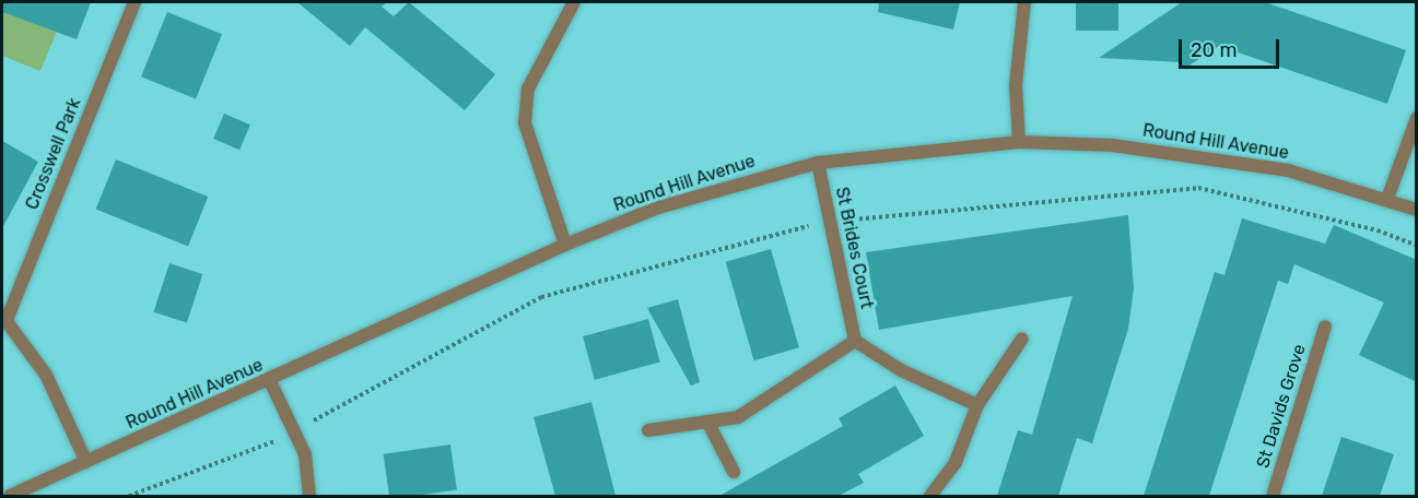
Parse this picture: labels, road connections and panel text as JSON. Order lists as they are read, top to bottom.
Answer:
{
  "streets": {
    "street": [
      "Round Hill Avenue",
      "Crosswell Park",
      "St Brides Court",
      "St Davids Grove"
    ]
  },
  "crossings": [
    ["Round Hill Avenue", "Crosswell Park"],
    ["Round Hill Avenue", "St Brides Court"]
  ],
  "scale_bar": "20 m"
}
